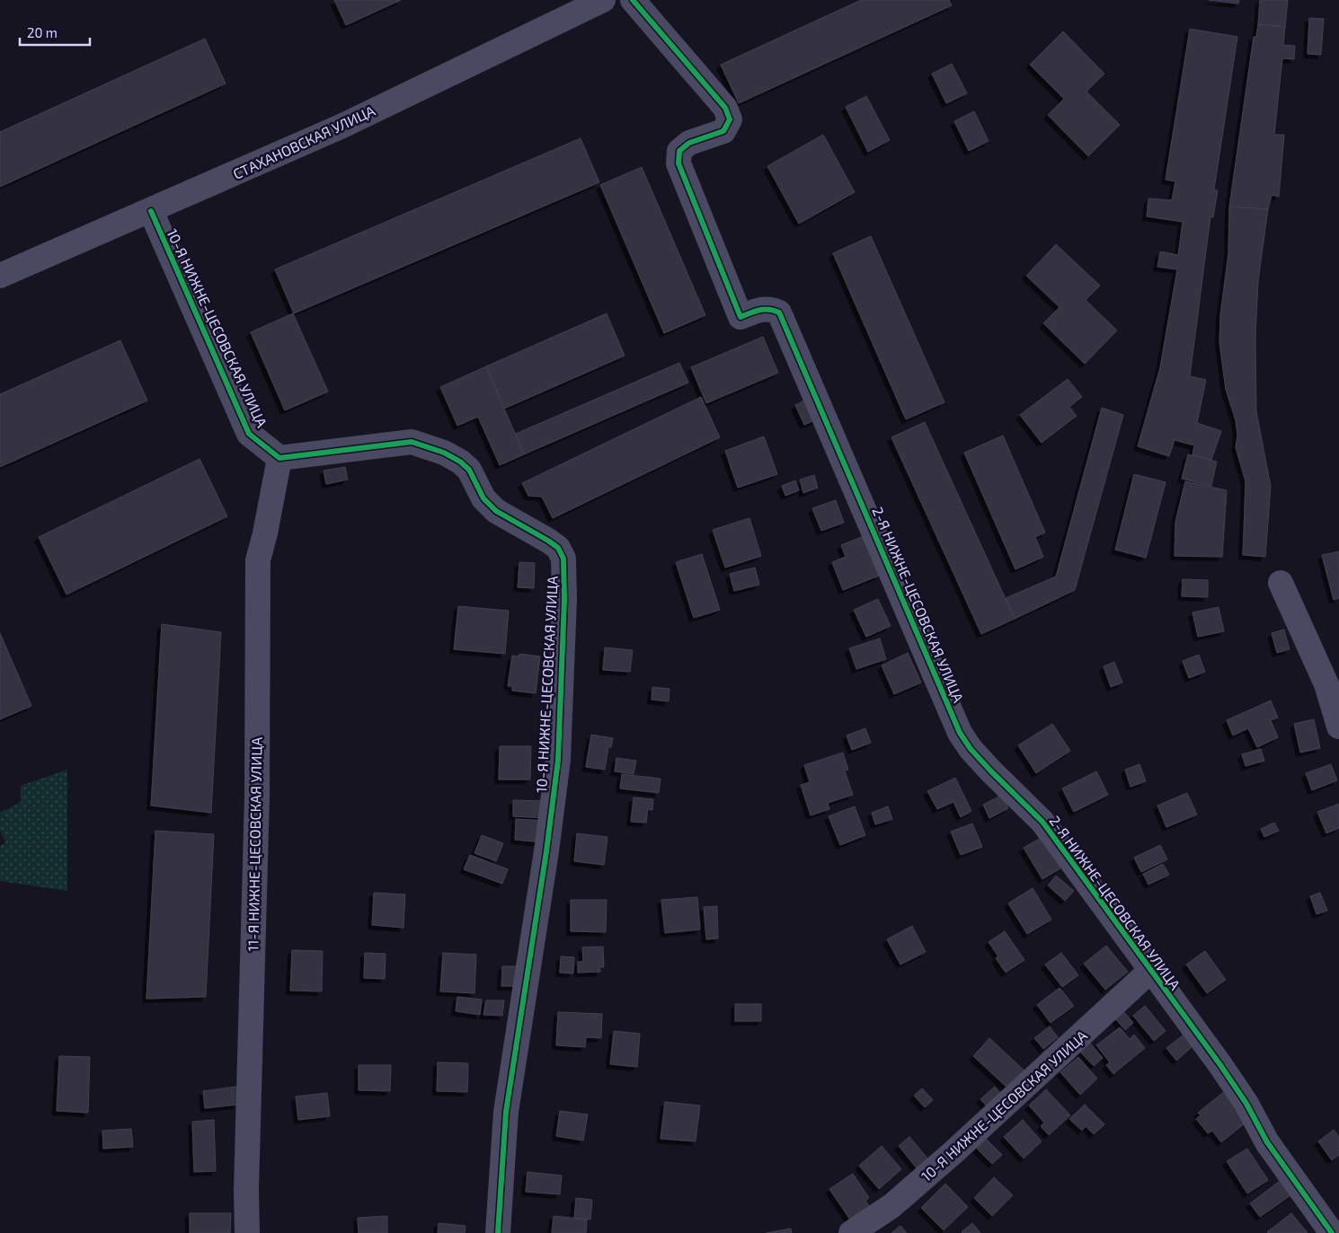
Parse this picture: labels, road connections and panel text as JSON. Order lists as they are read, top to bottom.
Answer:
{
  "streets": {
    "street": [
      "СТАХАНОВСКАЯ УЛИЦА",
      "10-Я НИЖНЕ-ЦЕСОВСКАЯ УЛИЦА",
      "2-Я НИЖНЕ-ЦЕСОВСКАЯ УЛИЦА",
      "11-Я НИЖНЕ-ЦЕСОВСКАЯ УЛИЦА"
    ]
  },
  "crossings": [
    ["СТАХАНОВСКАЯ УЛИЦА", "10-Я НИЖНЕ-ЦЕСОВСКАЯ УЛИЦА"],
    ["10-Я НИЖНЕ-ЦЕСОВСКАЯ УЛИЦА", "2-Я НИЖНЕ-ЦЕСОВСКАЯ УЛИЦА"],
    ["10-Я НИЖНЕ-ЦЕСОВСКАЯ УЛИЦА", "11-Я НИЖНЕ-ЦЕСОВСКАЯ УЛИЦА"]
  ],
  "scale_bar": "20 m"
}
